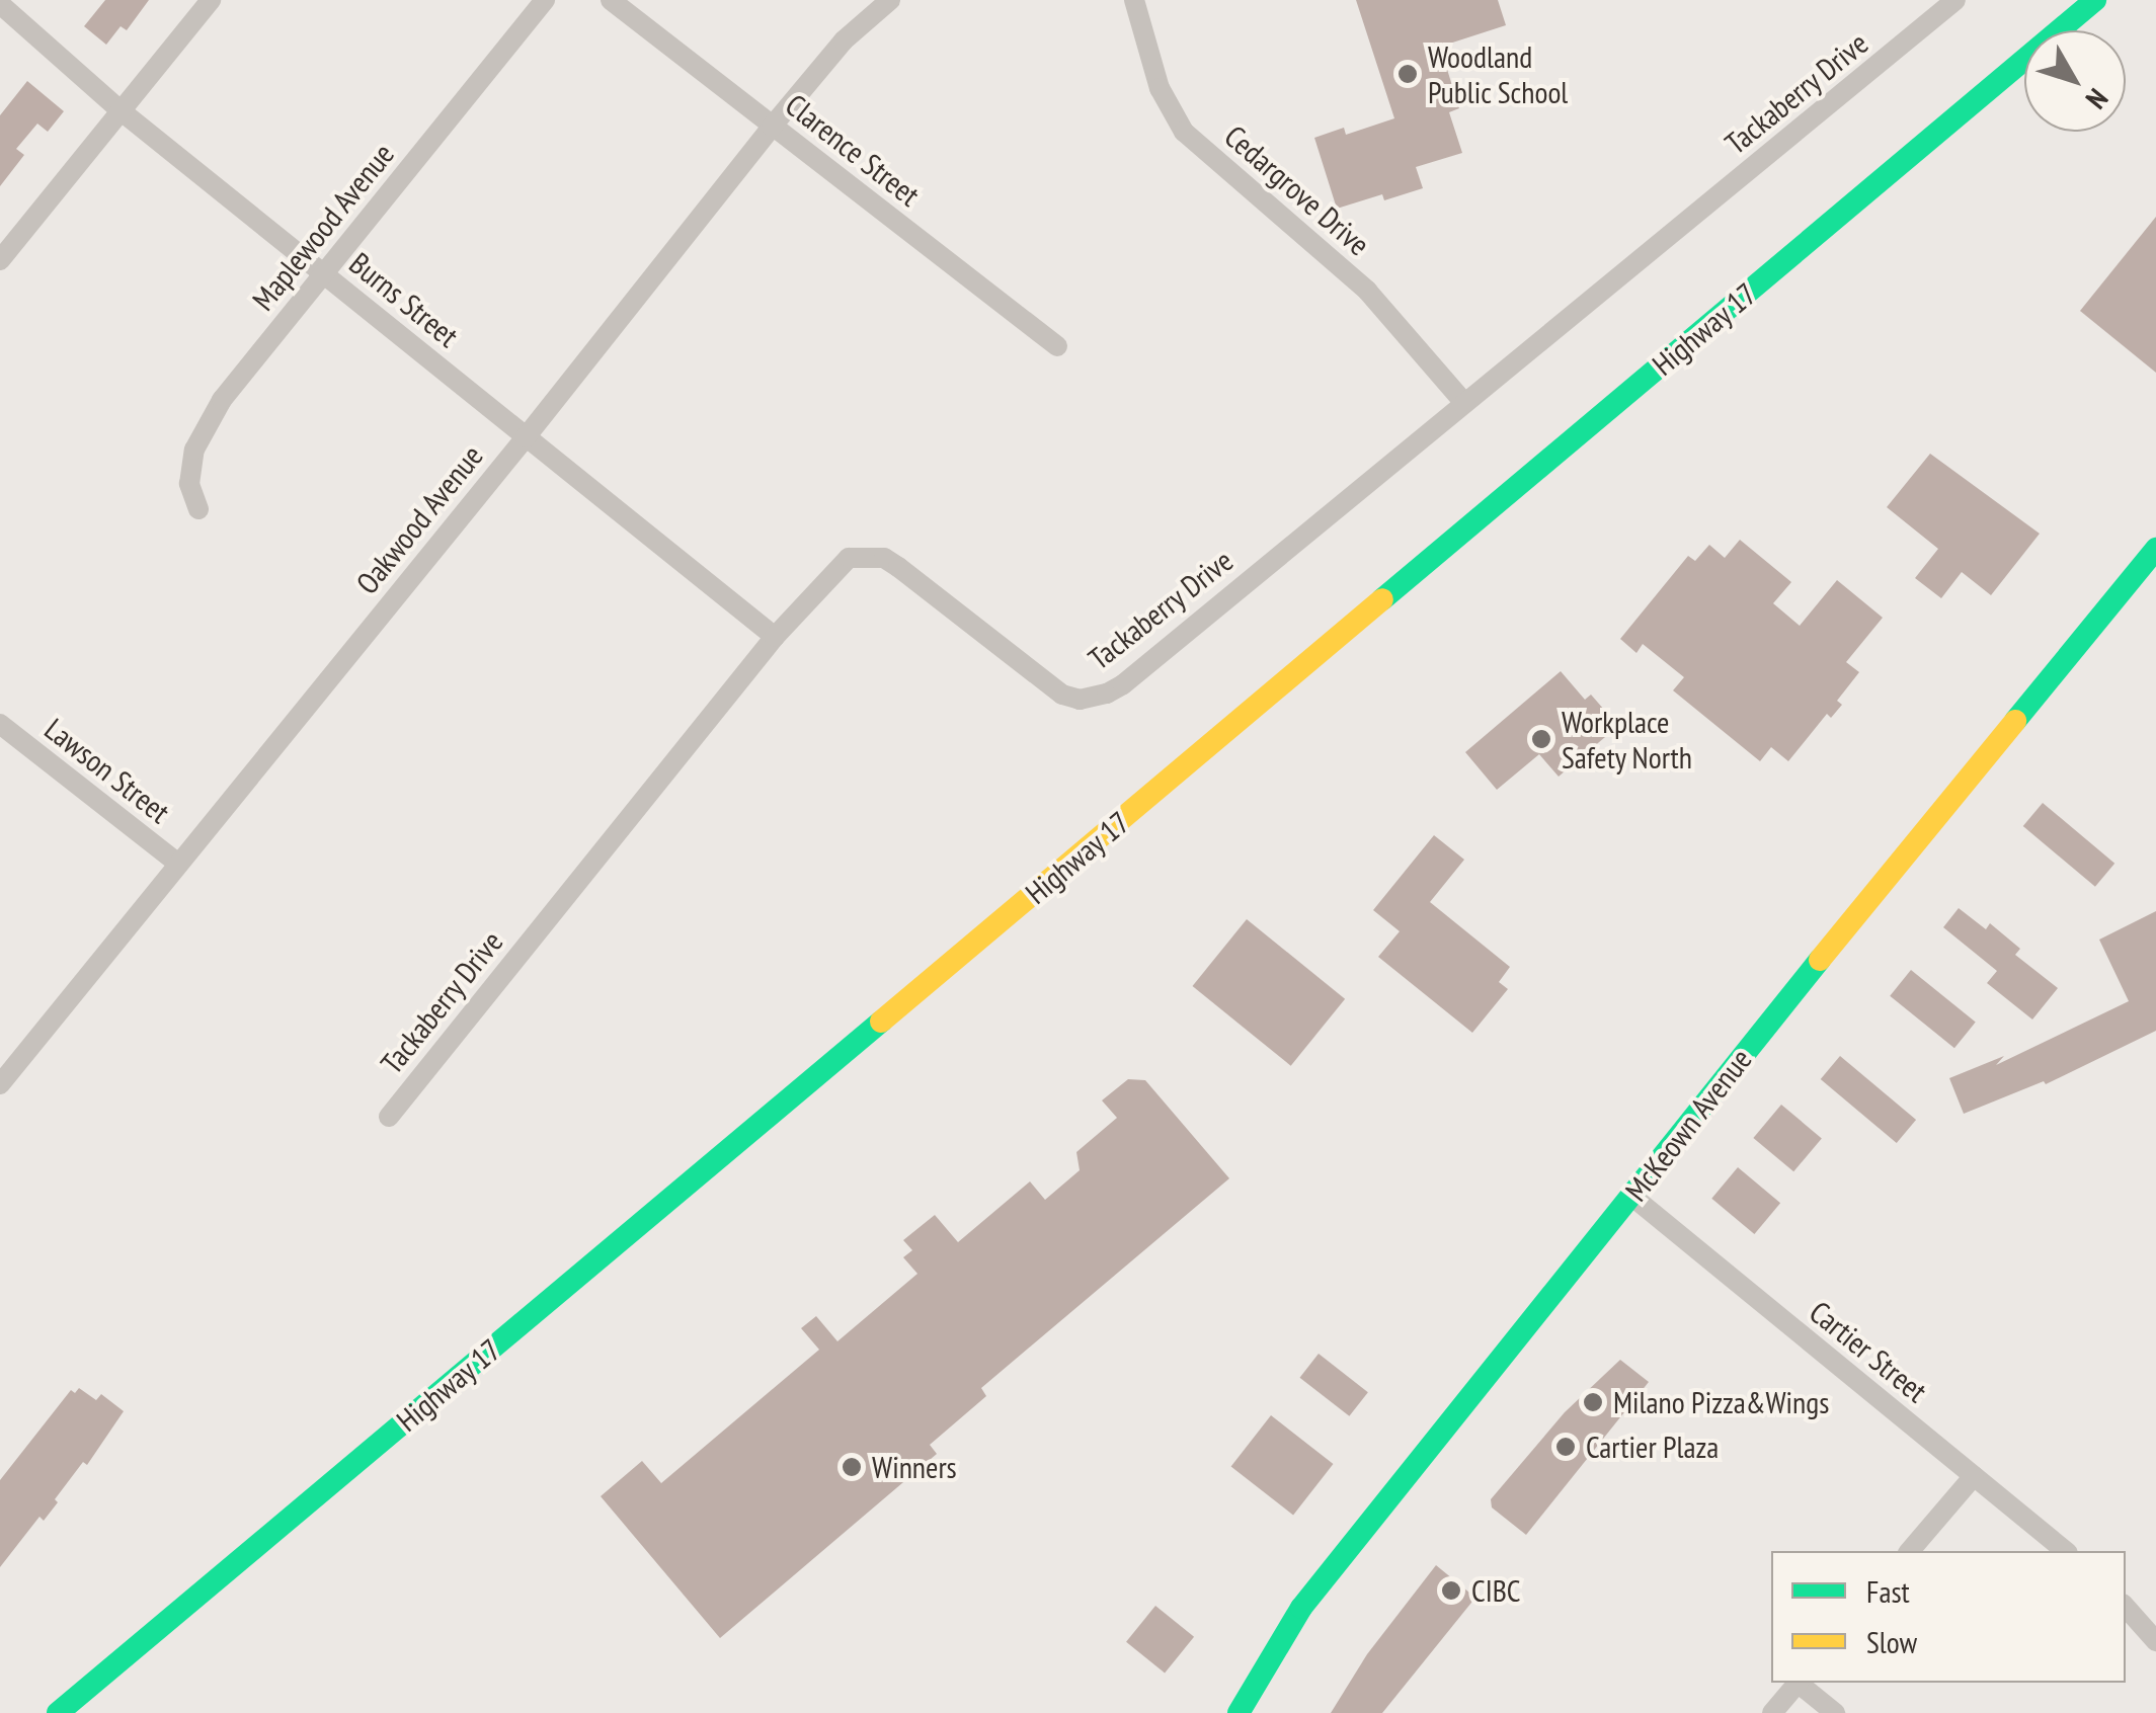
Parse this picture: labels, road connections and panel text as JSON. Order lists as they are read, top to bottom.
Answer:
{
  "streets": {
    "main road": ["Highway 17", "McKeown Avenue"],
    "street": [
      "Tackaberry Drive",
      "Clarence Street",
      "Cedargrove Drive",
      "Maplewood Avenue",
      "Burns Street",
      "Oakwood Avenue",
      "Lawson Street",
      "Cartier Street"
    ]
  },
  "crossings": [
    ["Tackaberry Drive", "Cedargrove Drive"],
    ["Tackaberry Drive", "Burns Street"],
    ["Clarence Street", "Oakwood Avenue"],
    ["Maplewood Avenue", "Burns Street"],
    ["Burns Street", "Oakwood Avenue"],
    ["Oakwood Avenue", "Lawson Street"],
    ["McKeown Avenue", "Cartier Street"]
  ],
  "places": [
    "Woodland Public School",
    "Workplace Safety North",
    "Milano Pizza&Wings",
    "Cartier Plaza",
    "Winners",
    "CIBC"
  ],
  "legend": ["Fast", "Slow"],
  "north": "bottom right"
}
